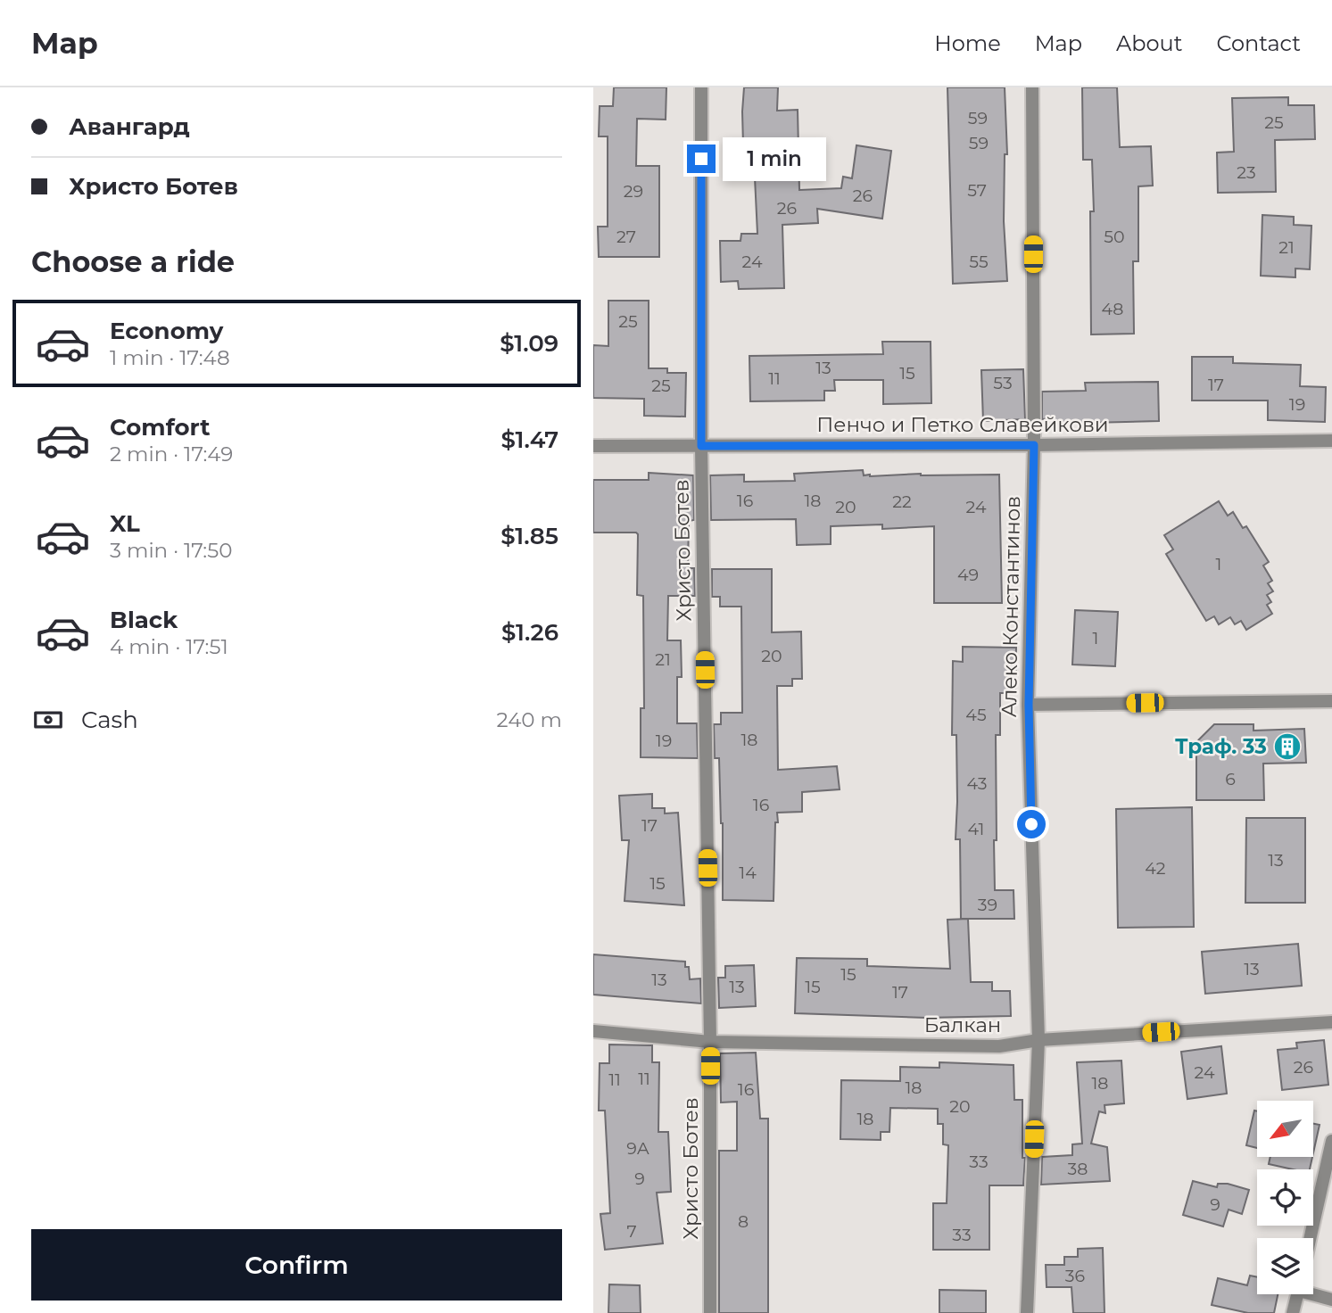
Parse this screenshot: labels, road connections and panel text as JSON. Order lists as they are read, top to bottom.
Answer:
{
  "streets": {
    "street": [
      "Пенчо и Петко Славейкови",
      "Христо Ботев",
      "Алеко Константинов",
      "Балкан"
    ]
  },
  "crossings": [
    ["Пенчо и Петко Славейкови", "Христо Ботев"],
    ["Пенчо и Петко Славейкови", "Алеко Константинов"],
    ["Христо Ботев", "Балкан"],
    ["Алеко Константинов", "Балкан"]
  ],
  "places": {
    "building": ["Траф. 33"]
  },
  "house_numbers": [
    "59",
    "25",
    "59",
    "23",
    "57",
    "29",
    "26",
    "26",
    "27",
    "50",
    "21",
    "24",
    "55",
    "48",
    "25",
    "13",
    "15",
    "11",
    "53",
    "17",
    "25",
    "19",
    "16",
    "18",
    "22",
    "20",
    "24",
    "1",
    "49",
    "1",
    "20",
    "21",
    "45",
    "18",
    "19",
    "6",
    "43",
    "16",
    "17",
    "41",
    "13",
    "42",
    "14",
    "15",
    "39",
    "13",
    "15",
    "13",
    "13",
    "15",
    "17",
    "26",
    "24",
    "11",
    "11",
    "18",
    "18",
    "16",
    "20",
    "18",
    "9А",
    "33",
    "38",
    "9",
    "9",
    "8",
    "7",
    "33",
    "36"
  ],
  "north": "bottom left",
  "page": {
    "header": "Map",
    "nav": [
      "Home",
      "Map",
      "About",
      "Contact"
    ],
    "banner": ["Авангард", "Христо Ботев"],
    "bubble": "1 min",
    "heading": "Choose a ride",
    "list": [
      {
        "name": "Economy",
        "note": "1 min · 17:48",
        "value": "$1.09"
      },
      {
        "name": "Comfort",
        "note": "2 min · 17:49",
        "value": "$1.47"
      },
      {
        "name": "XL",
        "note": "3 min · 17:50",
        "value": "$1.85"
      },
      {
        "name": "Black",
        "note": "4 min · 17:51",
        "value": "$1.26"
      }
    ],
    "pay": ["Cash", "240 m"],
    "buttons": "Confirm"
  }
}
